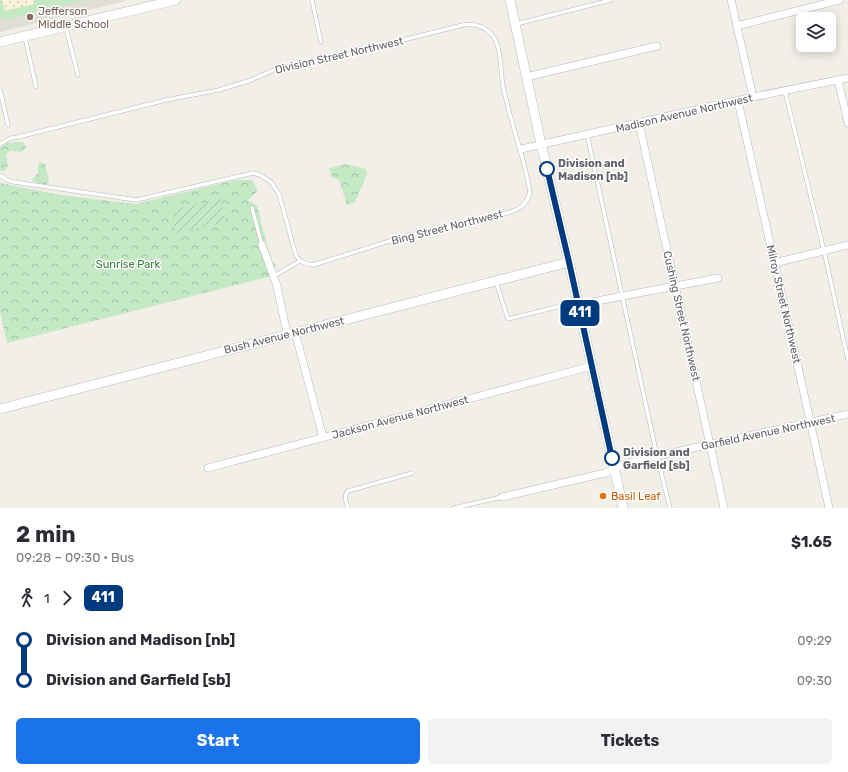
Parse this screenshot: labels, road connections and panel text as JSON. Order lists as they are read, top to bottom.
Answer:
{
  "streets": {
    "street": [
      "Madison Avenue Northwest",
      "Milroy Street Northwest",
      "Cushing Street Northwest",
      "Bush Avenue Northwest",
      "Jackson Avenue Northwest",
      "Garfield Avenue Northwest"
    ],
    "lane": ["Division Street Northwest", "Bing Street Northwest"]
  },
  "crossings": [
    ["Division Street Northwest", "Madison Avenue Northwest"],
    ["Division Street Northwest", "Bing Street Northwest"],
    ["Madison Avenue Northwest", "Bing Street Northwest"],
    ["Madison Avenue Northwest", "Milroy Street Northwest"],
    ["Madison Avenue Northwest", "Cushing Street Northwest"],
    ["Milroy Street Northwest", "Garfield Avenue Northwest"],
    ["Cushing Street Northwest", "Garfield Avenue Northwest"]
  ],
  "parks": ["Sunrise Park"],
  "places": [
    "Jefferson Middle School",
    "Division and Madison [nb]",
    "Division and Garfield [sb]",
    "Basil Leaf"
  ],
  "lines": ["bus line 411"],
  "page": {
    "on_map": "411",
    "heading": ["2 min", "09:28 – 09:30 · Bus", "$1.65"],
    "legs": ["1", "411"],
    "list": [
      {
        "name": "Division and Madison [nb]",
        "value": "09:29"
      },
      {
        "name": "Division and Garfield [sb]",
        "value": "09:30"
      }
    ],
    "buttons": ["Start", "Tickets"]
  }
}
